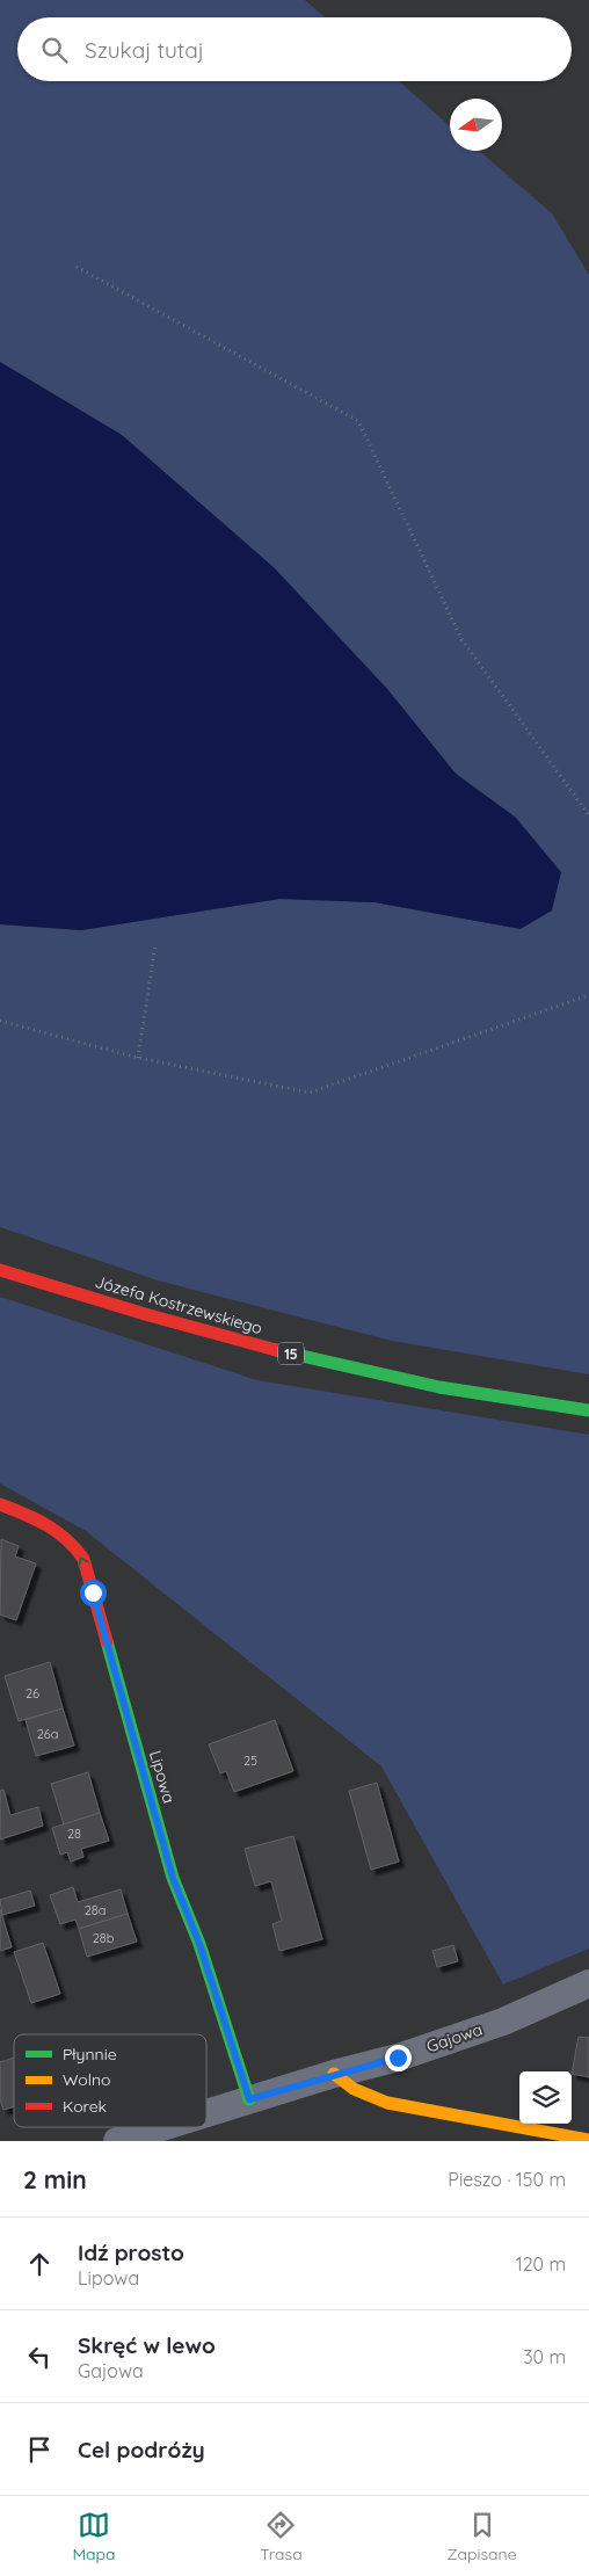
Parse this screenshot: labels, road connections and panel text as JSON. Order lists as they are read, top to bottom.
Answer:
{
  "streets": {
    "street": [
      "Józefa Kostrzewskiego",
      "15",
      "Lipowa",
      "Gajowa"
    ]
  },
  "crossings": [
    ["Lipowa", "Gajowa"]
  ],
  "one_way": ["Lipowa"],
  "house_numbers": [
    "26",
    "26a",
    "25",
    "28",
    "28a",
    "28b"
  ],
  "legend": ["Płynnie", "Wolno", "Korek"],
  "north": "left",
  "page": {
    "search": "Szukaj tutaj",
    "heading": ["2 min", "Pieszo · 150 m"],
    "list": [
      ["Idź prosto", "Lipowa", "120 m"],
      ["Skręć w lewo", "Gajowa", "30 m"],
      "Cel podróży"
    ],
    "nav": ["Mapa", "Trasa", "Zapisane"]
  }
}
